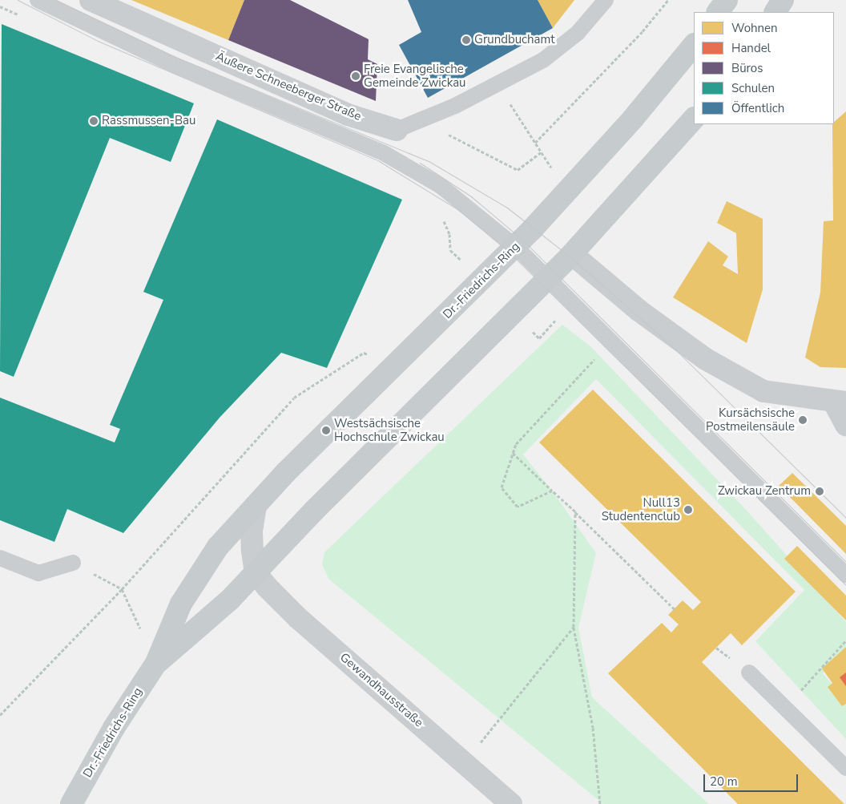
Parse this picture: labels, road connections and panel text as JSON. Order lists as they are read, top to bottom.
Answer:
{
  "streets": {
    "main road": ["Dr.-Friedrichs-Ring"],
    "street": ["Äußere Schneeberger Straße", "Gewandhausstraße"]
  },
  "crossings": [
    ["Äußere Schneeberger Straße", "Dr.-Friedrichs-Ring"],
    ["Dr.-Friedrichs-Ring", "Gewandhausstraße"]
  ],
  "places": [
    "Grundbuchamt",
    "Freie Evangelische Gemeinde Zwickau",
    "Rassmussen-Bau",
    "Kursächsische Postmeilensäule",
    "Westsächsische Hochschule Zwickau",
    "Zwickau Zentrum",
    "Null13 Studentenclub"
  ],
  "legend": [
    "Wohnen",
    "Handel",
    "Büros",
    "Schulen",
    "Öffentlich"
  ],
  "scale_bar": "20 m"
}
